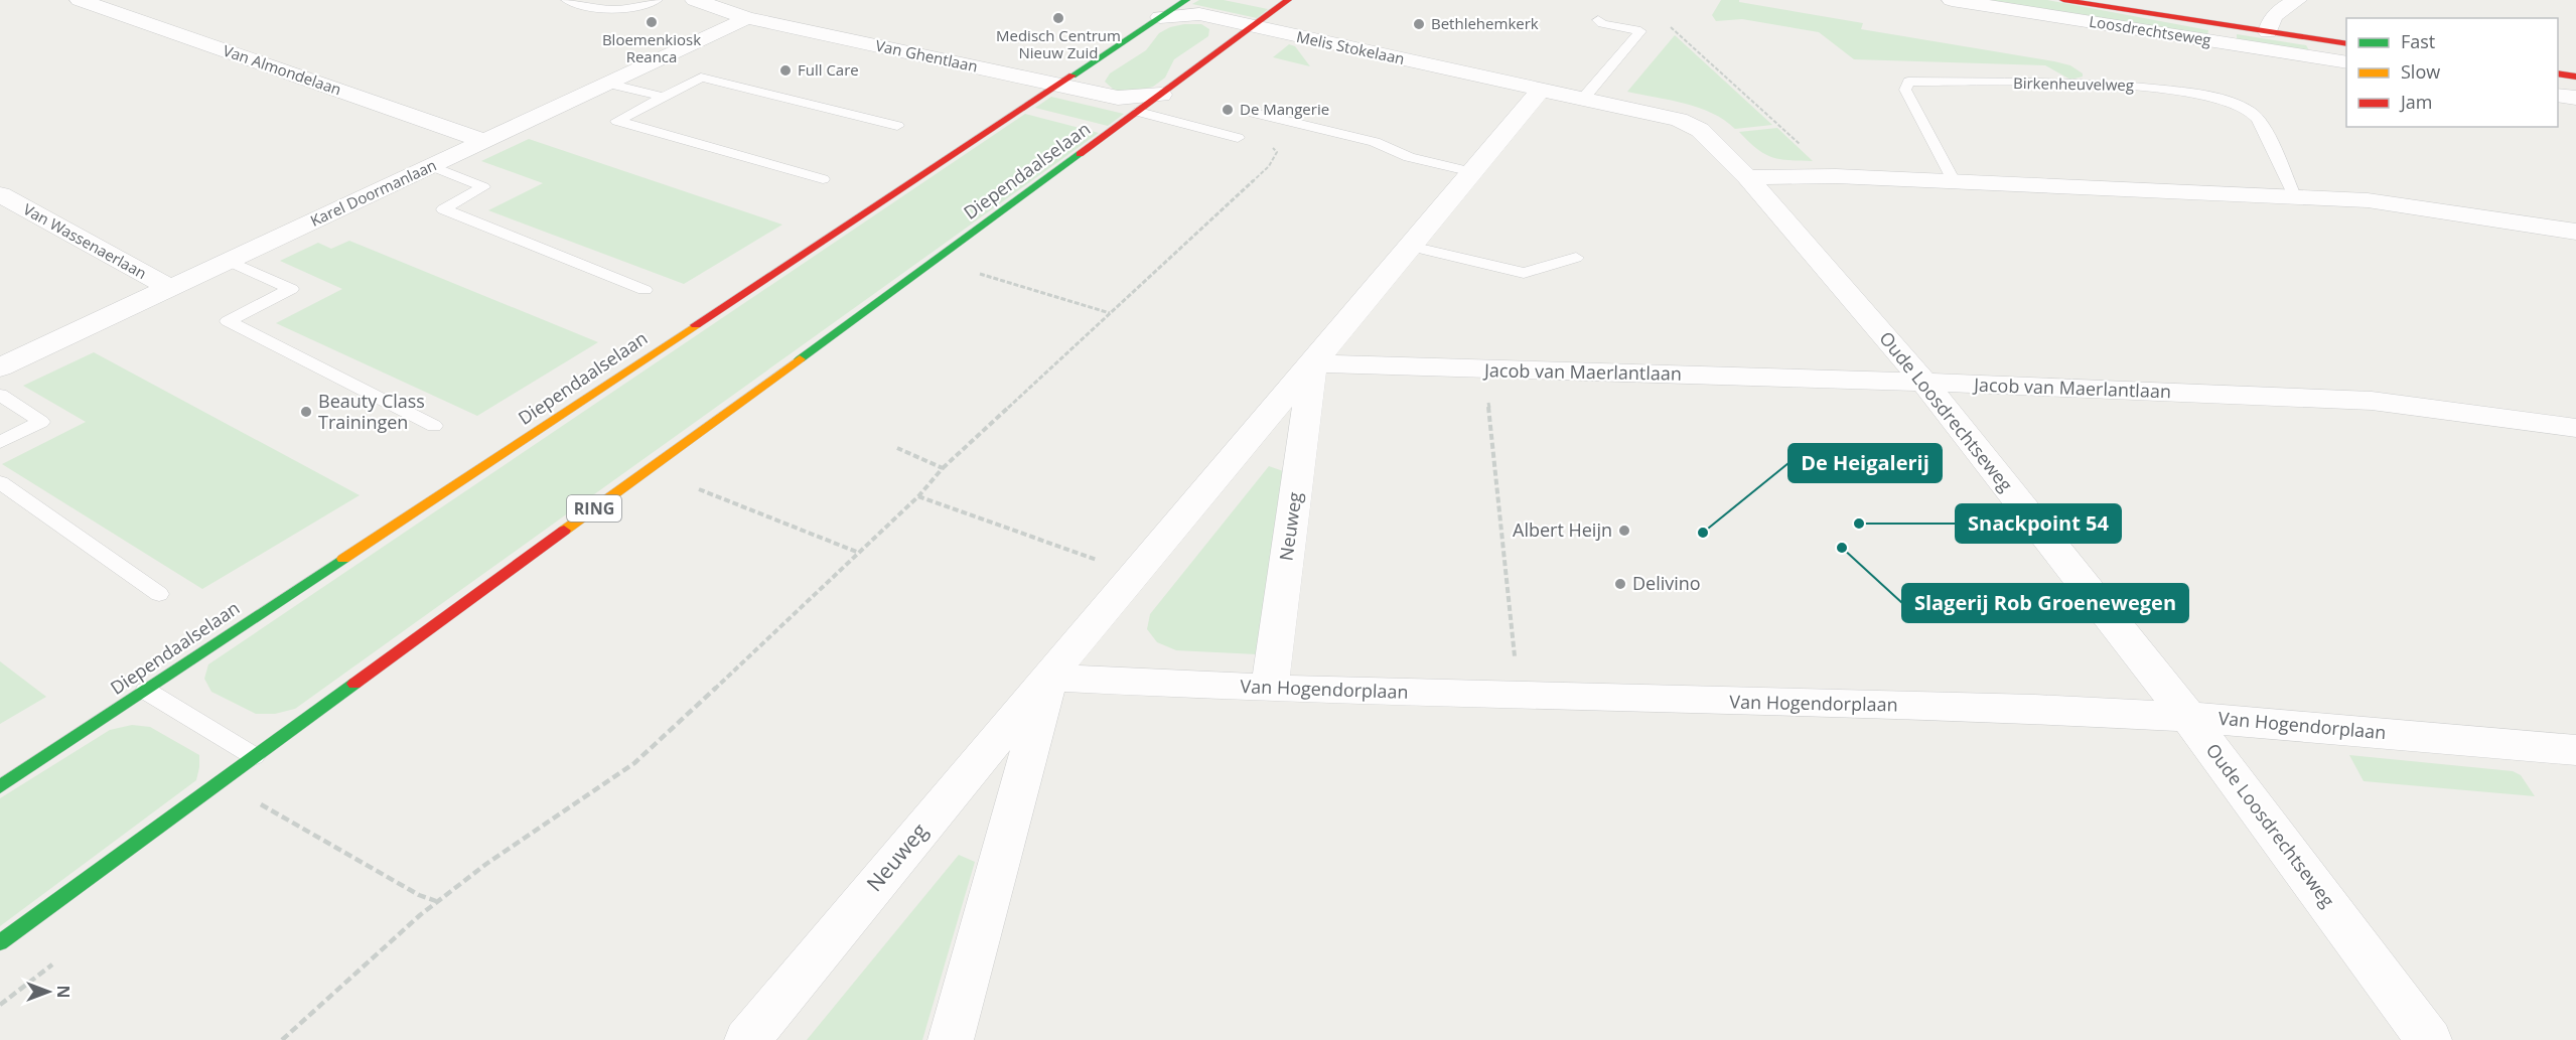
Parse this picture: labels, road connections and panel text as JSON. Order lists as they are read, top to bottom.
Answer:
{
  "streets": {
    "main road": ["Loosdrechtseweg", "Diependaalselaan", "RING"],
    "street": [
      "Melis Stokelaan",
      "Van Ghentlaan",
      "Van Almondelaan",
      "Karel Doormanlaan",
      "Van Wassenaerlaan",
      "Jacob van Maerlantlaan",
      "Oude Loosdrechtseweg",
      "Neuweg",
      "Van Hogendorplaan"
    ],
    "lane": ["Birkenheuvelweg"]
  },
  "crossings": [
    ["Melis Stokelaan", "Diependaalselaan"],
    ["Melis Stokelaan", "Oude Loosdrechtseweg"],
    ["Melis Stokelaan", "Neuweg"],
    ["Van Ghentlaan", "Diependaalselaan"],
    ["Van Ghentlaan", "Karel Doormanlaan"],
    ["Van Almondelaan", "Karel Doormanlaan"],
    ["Karel Doormanlaan", "Van Wassenaerlaan"],
    ["Jacob van Maerlantlaan", "Oude Loosdrechtseweg"],
    ["Jacob van Maerlantlaan", "Neuweg"],
    ["Oude Loosdrechtseweg", "Neuweg"],
    ["Oude Loosdrechtseweg", "Van Hogendorplaan"],
    ["Neuweg", "Van Hogendorplaan"]
  ],
  "places": [
    "Medisch Centrum Nieuw Zuid",
    "Bloemenkiosk Reanca",
    "Bethlehemkerk",
    "Full Care",
    "De Mangerie",
    "Beauty Class Trainingen",
    "Snackpoint 54",
    "Albert Heijn",
    "De Heigalerij",
    "Slagerij Rob Groenewegen",
    "Delivino"
  ],
  "legend": ["Fast", "Slow", "Jam"],
  "north": "right"
}
